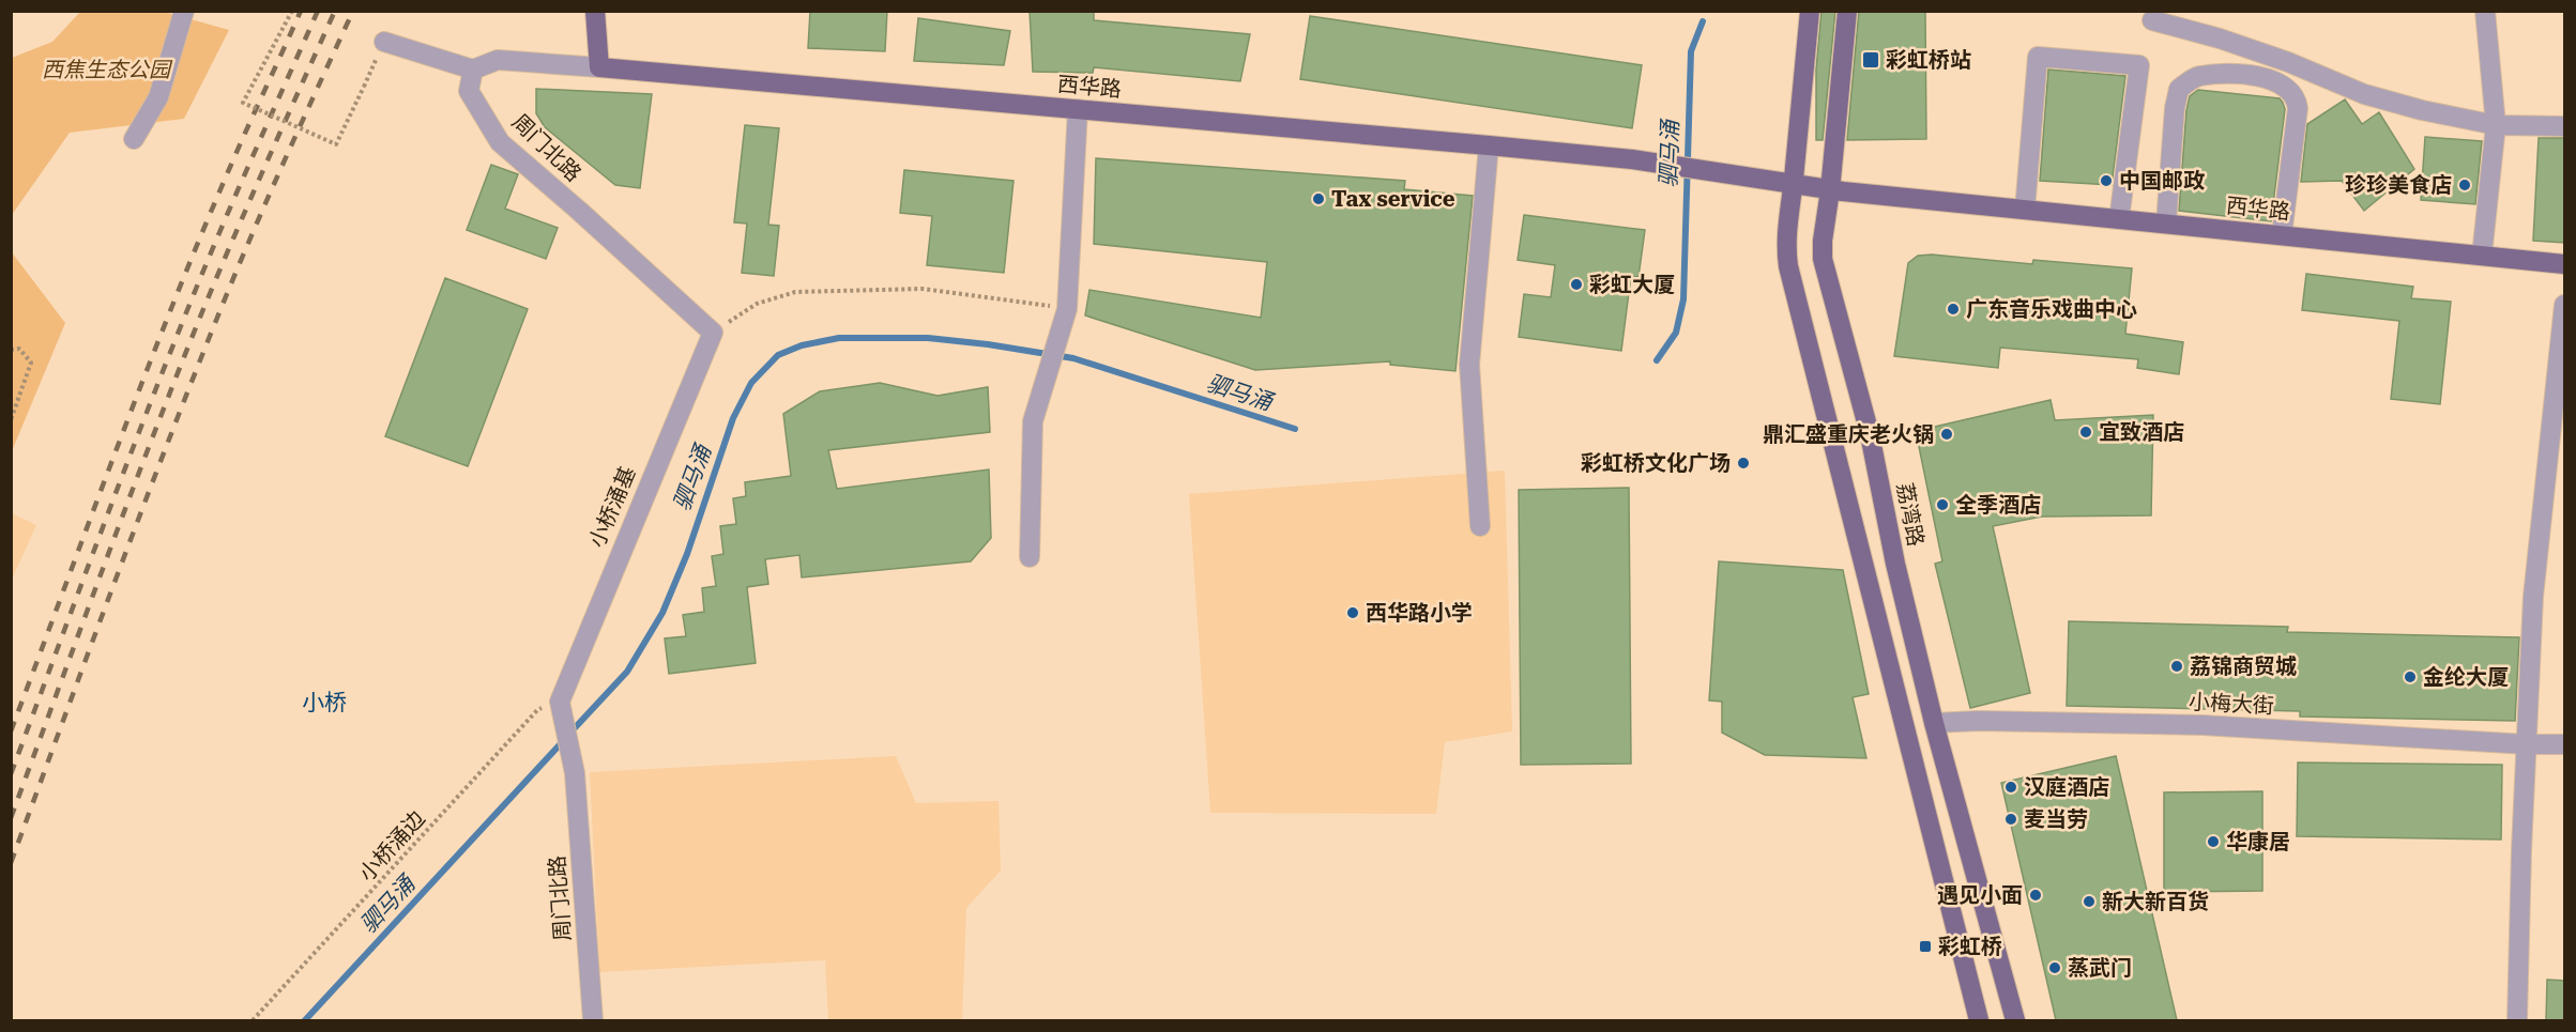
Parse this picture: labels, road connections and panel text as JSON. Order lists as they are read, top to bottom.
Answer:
{
  "streets": {
    "main road": ["西华路", "荔湾路"],
    "street": ["周门北路", "小桥涌基", "小梅大街"],
    "path": ["小桥涌边"]
  },
  "crossings": [
    ["西华路", "荔湾路"],
    ["周门北路", "小桥涌基"],
    ["周门北路", "小桥涌边"],
    ["小桥涌基", "小桥涌边"],
    ["荔湾路", "小梅大街"]
  ],
  "districts": ["小桥"],
  "water": ["驷马涌"],
  "parks": ["西焦生态公园"],
  "places": {
    "transit": ["彩虹桥站", "彩虹桥"],
    "other": [
      "中国邮政",
      "珍珍美食店",
      "Tax service",
      "彩虹大厦",
      "广东音乐戏曲中心",
      "宜致酒店",
      "鼎汇盛重庆老火锅",
      "彩虹桥文化广场",
      "全季酒店",
      "西华路小学",
      "荔锦商贸城",
      "金纶大厦",
      "汉庭酒店",
      "麦当劳",
      "华康居",
      "遇见小面",
      "新大新百货",
      "蒸武门"
    ]
  }
}
